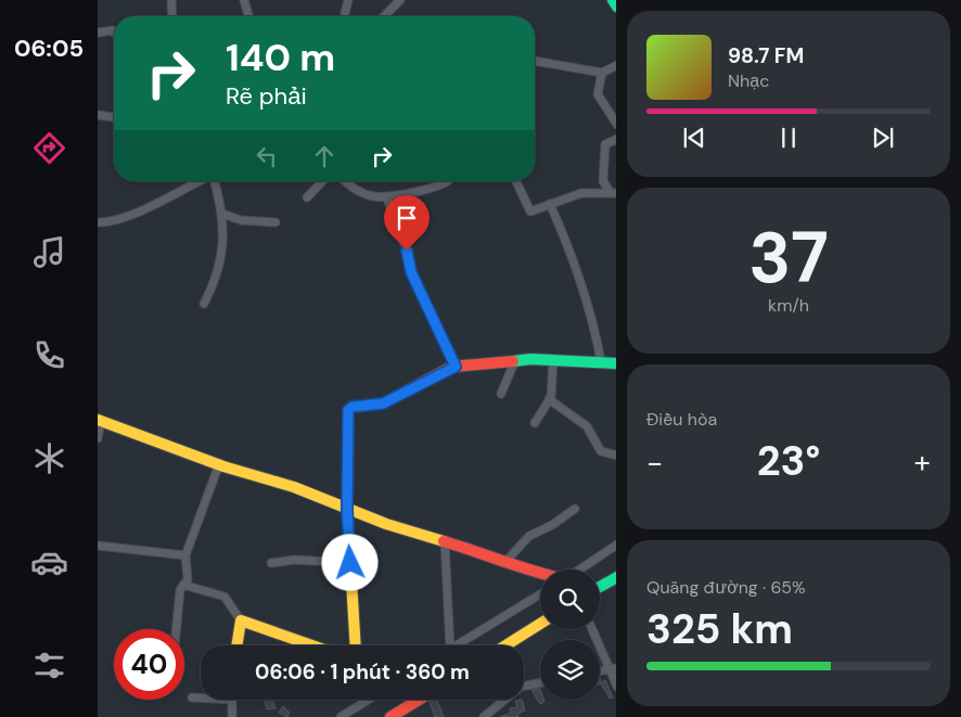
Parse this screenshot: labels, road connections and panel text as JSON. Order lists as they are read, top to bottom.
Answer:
{
  "page": {
    "tabs": "06:05",
    "turn": ["140 m", "Rẽ phải"],
    "song": ["98.7 FM", "Nhạc"],
    "tile": [
      ["37", "km/h"],
      "Điều hòa",
      ["Quãng đường · 65%", "325 km"]
    ],
    "heat": ["−", "23°", "+"],
    "limit": "40",
    "trip": "06:06 · 1 phút · 360 m"
  }
}
